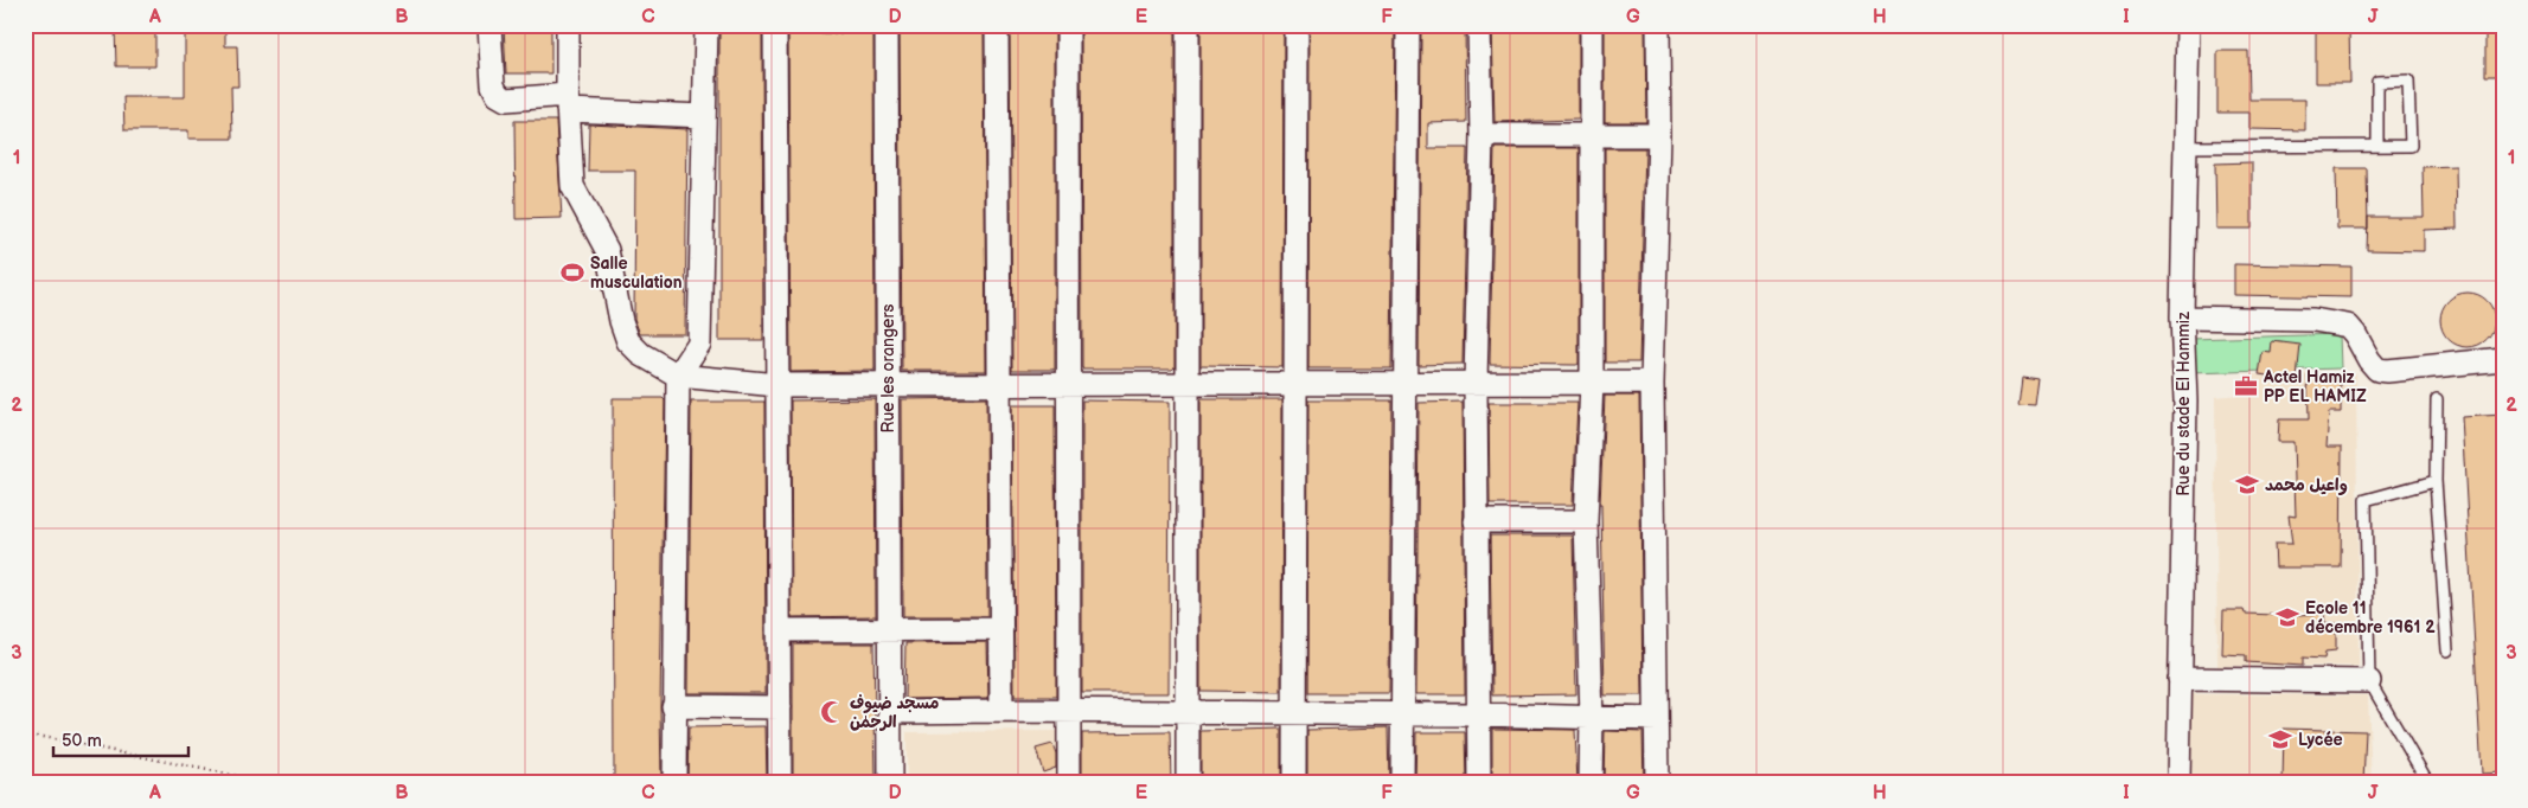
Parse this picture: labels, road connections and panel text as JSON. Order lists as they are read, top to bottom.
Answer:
{
  "streets": {
    "street": ["Rue les orangers", "Rue du stade El Hammiz"]
  },
  "places": {
    "sports": ["Salle musculation"],
    "office": ["Actel Hamiz PP EL HAMIZ"],
    "school or university": ["واعيل محمد", "Ecole 11 décembre 1961 2", "Lycée"],
    "mosque": ["مسجد ضيوف الرحمٰن"]
  },
  "scale_bar": "50 m",
  "grid": {
    "columns": [
      "A",
      "B",
      "C",
      "D",
      "E",
      "F",
      "G",
      "H",
      "I",
      "J"
    ],
    "rows": ["1", "2", "3"]
  }
}
